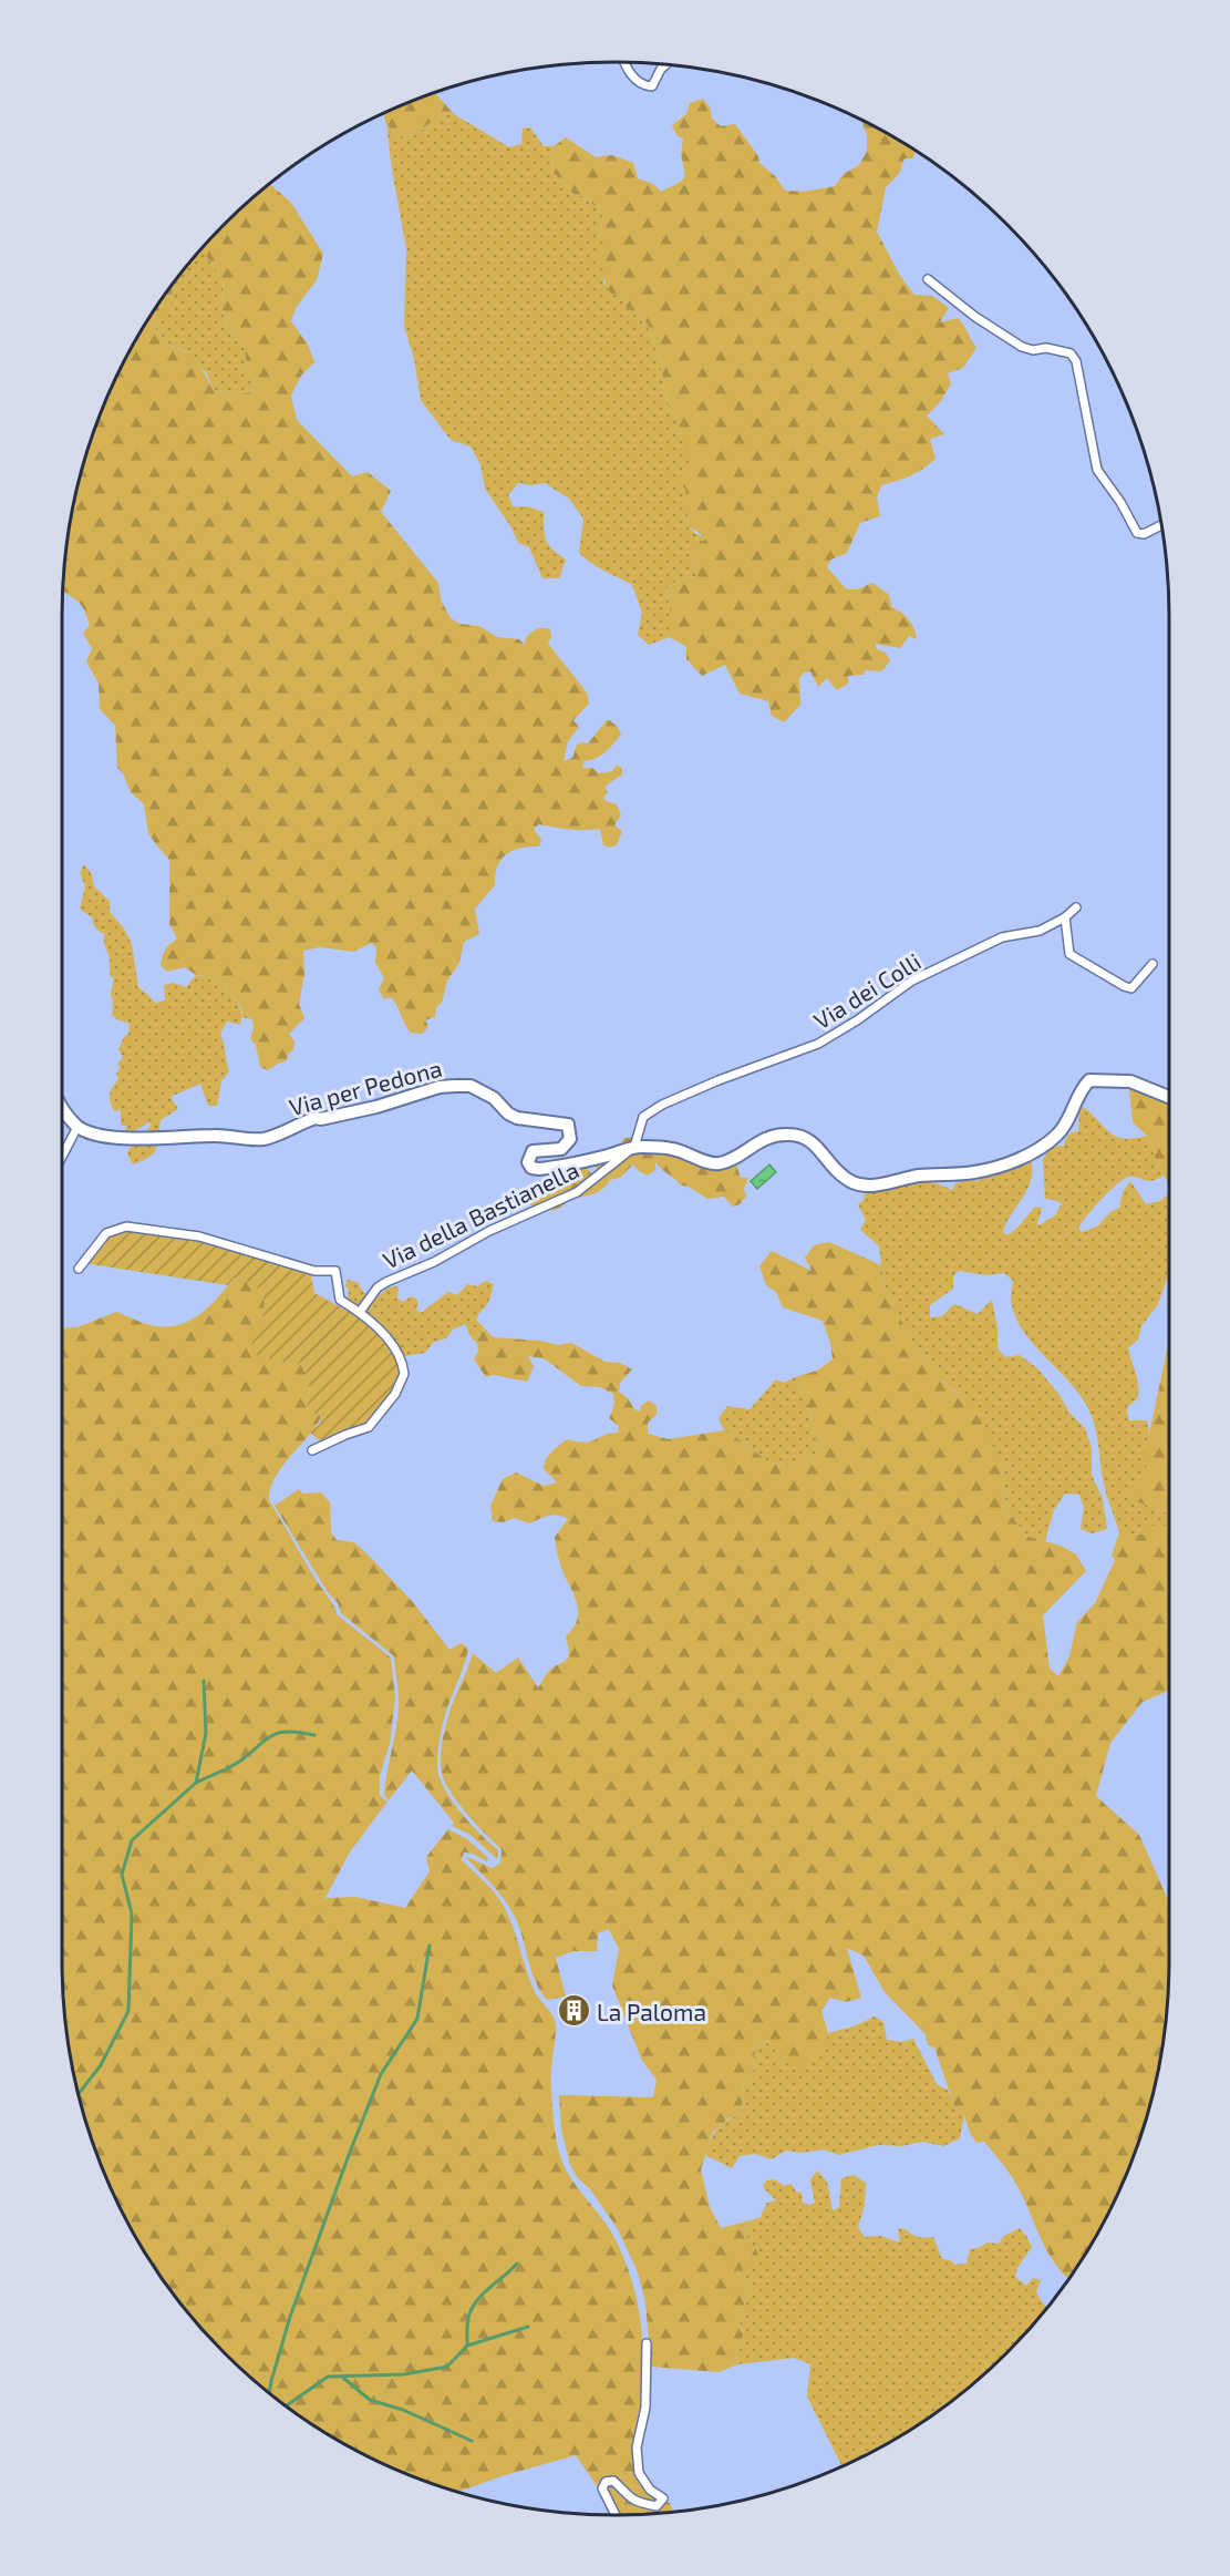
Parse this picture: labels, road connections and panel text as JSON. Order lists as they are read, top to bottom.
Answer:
{
  "streets": {
    "street": ["Via dei Colli", "Via per Pedona", "Via della Bastianella"]
  },
  "crossings": [
    ["Via dei Colli", "Via per Pedona"],
    ["Via dei Colli", "Via della Bastianella"],
    ["Via per Pedona", "Via della Bastianella"]
  ],
  "places": {
    "building": ["La Paloma"]
  }
}
